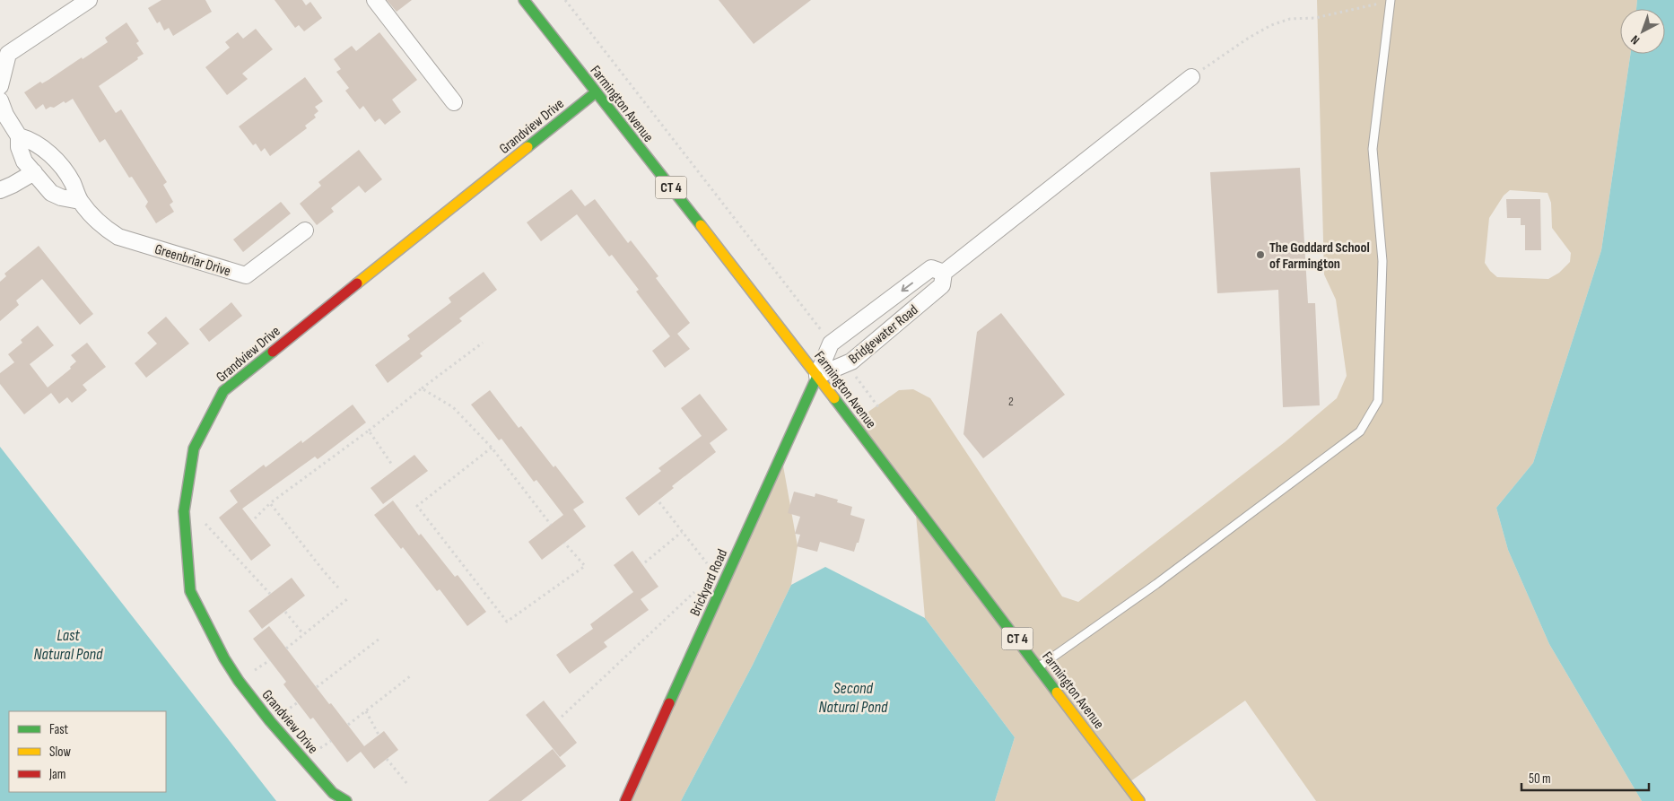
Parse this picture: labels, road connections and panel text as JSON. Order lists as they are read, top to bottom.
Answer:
{
  "streets": {
    "street": [
      "Farmington Avenue",
      "Grandview Drive",
      "CT 4",
      "Greenbriar Drive",
      "Bridgewater Road",
      "Brickyard Road"
    ]
  },
  "crossings": [
    ["Farmington Avenue", "Grandview Drive"],
    ["Farmington Avenue", "Bridgewater Road"],
    ["Farmington Avenue", "Brickyard Road"],
    ["Bridgewater Road", "Brickyard Road"]
  ],
  "water": ["Last Natural Pond", "Second Natural Pond"],
  "places": ["The Goddard School of Farmington"],
  "house_numbers": ["2"],
  "legend": ["Fast", "Slow", "Jam"],
  "scale_bar": "50 m",
  "north": "bottom left"
}
